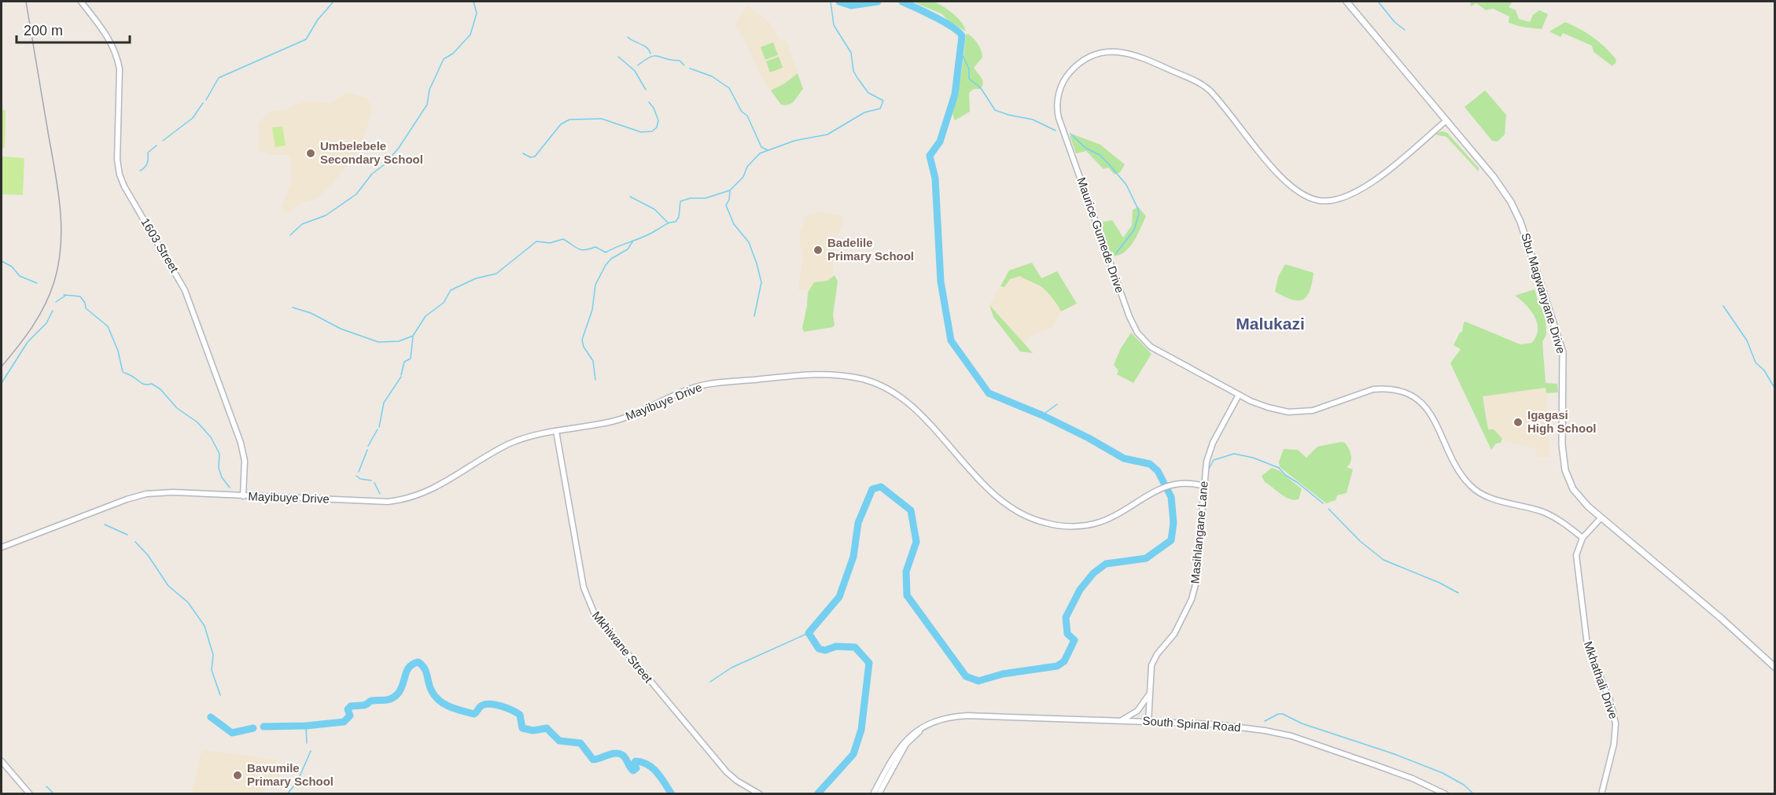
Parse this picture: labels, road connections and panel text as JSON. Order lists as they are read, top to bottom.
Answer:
{
  "streets": {
    "main road": ["Sbu Magwanyane Drive"],
    "street": [
      "Maurice Gumede Drive",
      "1603 Street",
      "Mayibuye Drive",
      "Masihlangane Lane",
      "Mkhiwane Street",
      "Mkhathali Drive",
      "South Spinal Road"
    ]
  },
  "crossings": [
    ["Maurice Gumede Drive", "Sbu Magwanyane Drive"],
    ["Maurice Gumede Drive", "Masihlangane Lane"],
    ["Maurice Gumede Drive", "Mkhathali Drive"],
    ["1603 Street", "Mayibuye Drive"],
    ["Sbu Magwanyane Drive", "Mkhathali Drive"],
    ["Mayibuye Drive", "Masihlangane Lane"],
    ["Mayibuye Drive", "Mkhiwane Street"],
    ["Masihlangane Lane", "South Spinal Road"]
  ],
  "districts": ["Malukazi"],
  "places": [
    "Umbelebele Secondary School",
    "Badelile Primary School",
    "Igagasi High School",
    "Bavumile Primary School"
  ],
  "scale_bar": "200 m"
}
